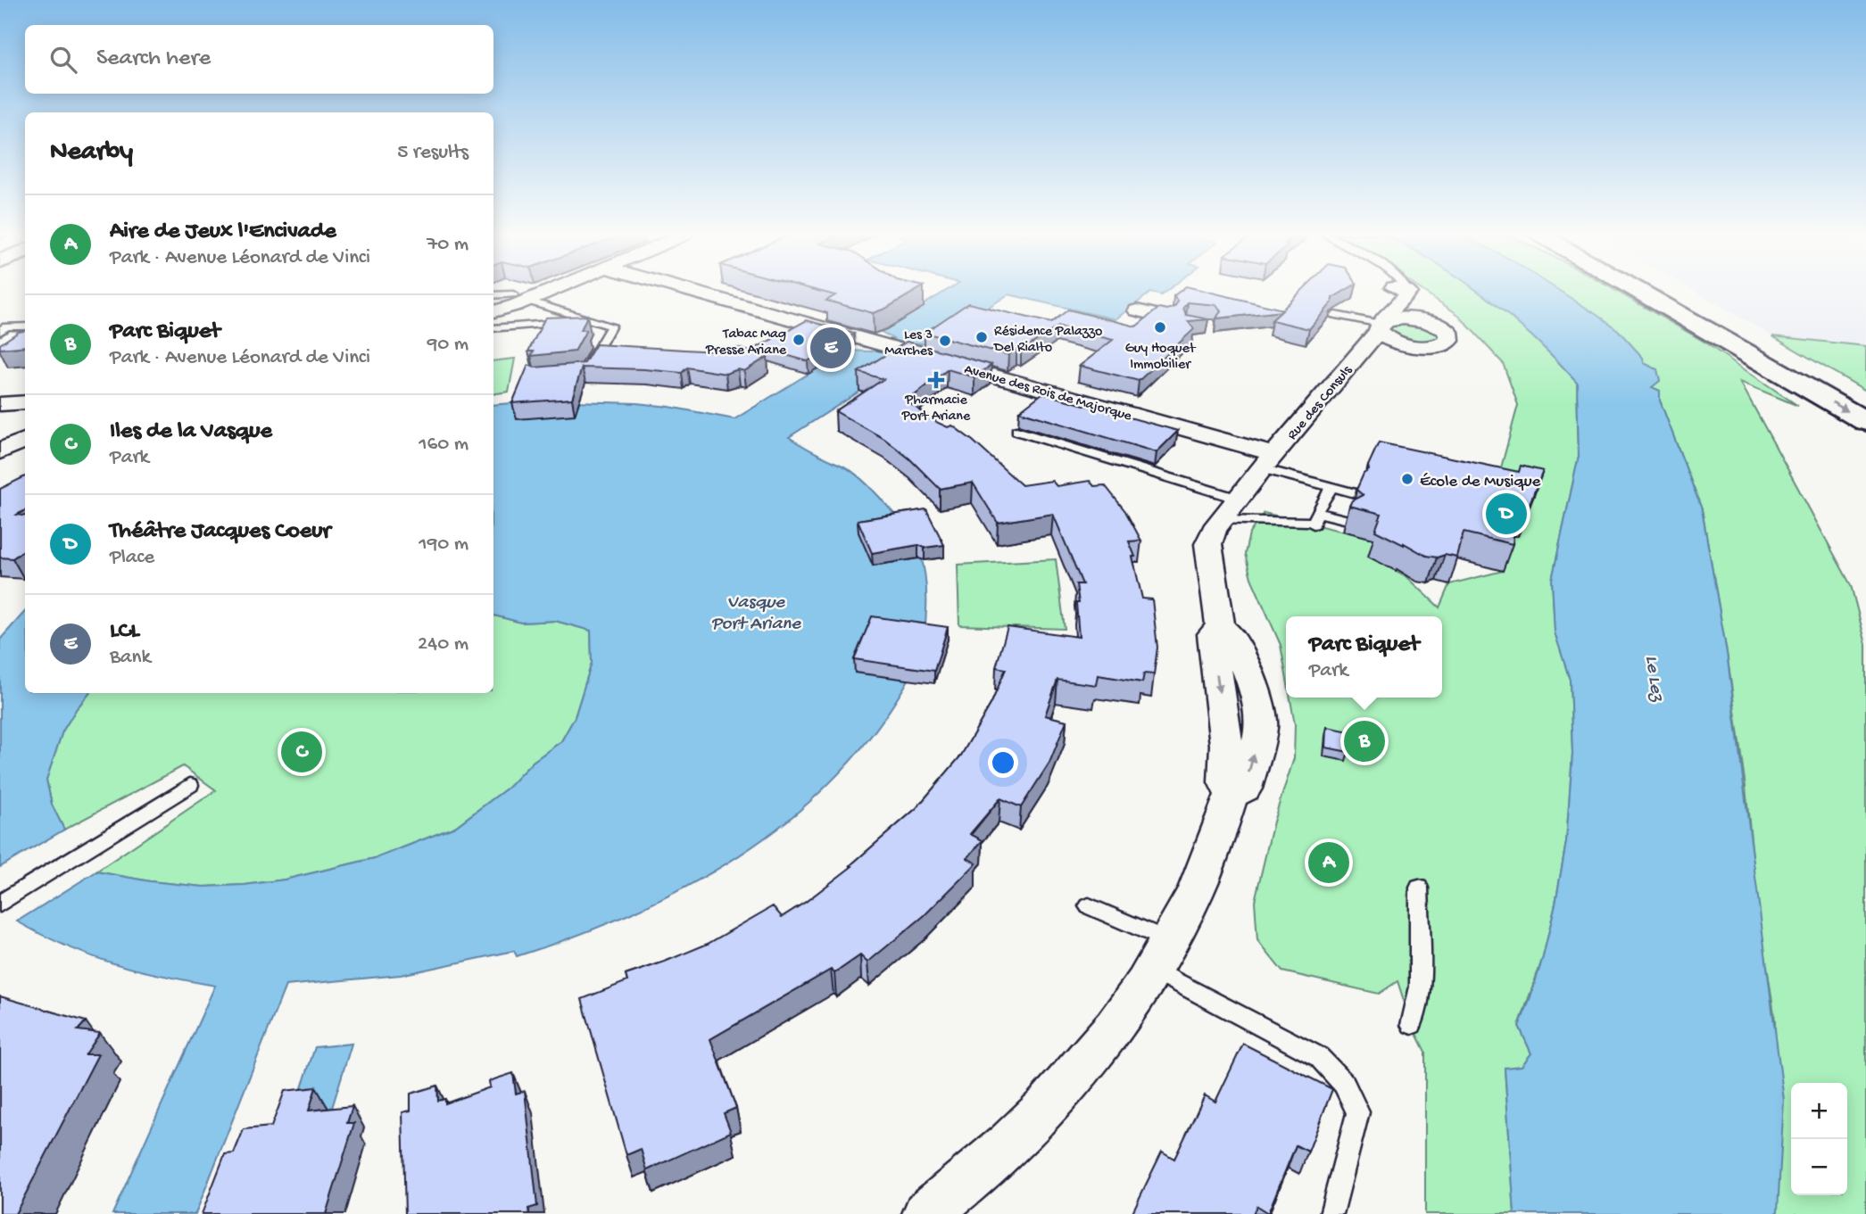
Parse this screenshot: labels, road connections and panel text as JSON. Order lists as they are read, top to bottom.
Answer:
{
  "streets": {
    "street": ["Avenue des Rois de Majorque", "Rue des Consuls"]
  },
  "crossings": [
    ["Avenue des Rois de Majorque", "Rue des Consuls"]
  ],
  "water": ["Vasque Port Ariane", "Le Lez"],
  "places": {
    "other": [
      "Guy Hoquet Immobilier",
      "Résidence Palazzo Del Rialto",
      "Tabac Mag Presse Ariane",
      "Les 3 Marches",
      "École de Musique"
    ],
    "health": ["Pharmacie Port Ariane"]
  },
  "page": {
    "search": "Search here",
    "heading": ["Nearby", "5 results"],
    "list": [
      {
        "mark": "A",
        "name": "Aire de Jeux l'Encivade",
        "note": "Park · Avenue Léonard de Vinci",
        "value": "70 m"
      },
      {
        "mark": "B",
        "name": "Parc Biquet",
        "note": "Park · Avenue Léonard de Vinci",
        "value": "90 m"
      },
      {
        "mark": "C",
        "name": "Iles de la Vasque",
        "note": "Park",
        "value": "160 m"
      },
      {
        "mark": "D",
        "name": "Théâtre Jacques Coeur",
        "note": "Place",
        "value": "190 m"
      },
      {
        "mark": "E",
        "name": "LCL",
        "note": "Bank",
        "value": "240 m"
      }
    ],
    "pins": [
      "E",
      "D",
      "B",
      "C",
      "A"
    ],
    "popup": ["Parc Biquet", "Park"],
    "map_buttons": ["+", "−"]
  }
}
